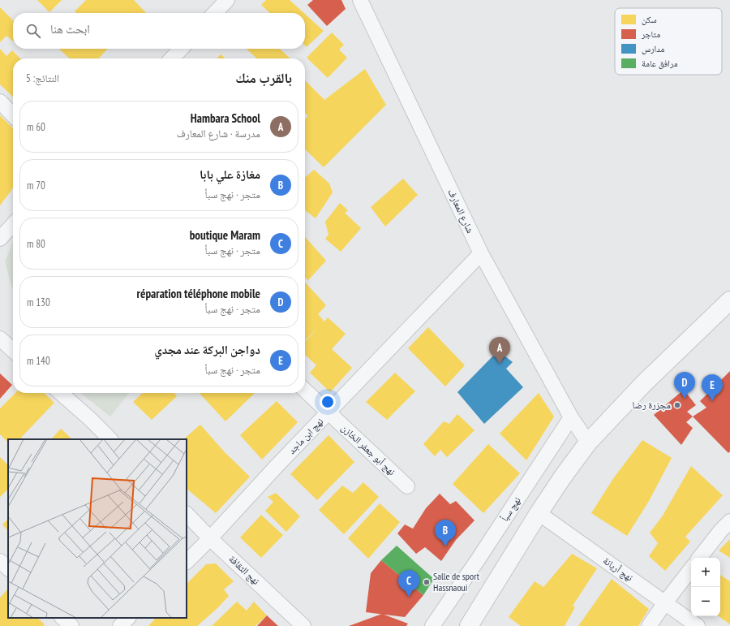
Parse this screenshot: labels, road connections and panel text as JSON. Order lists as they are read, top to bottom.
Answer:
{
  "streets": {
    "street": [
      "شارع المعارف",
      "نهج ابن ماجد",
      "نهج أبو جعفر الخازن",
      "نهج سبأ",
      "نهج أريانة",
      "نهج الثقافة"
    ]
  },
  "crossings": [
    ["شارع المعارف", "نهج ابن ماجد"],
    ["شارع المعارف", "نهج سبأ"],
    ["نهج ابن ماجد", "نهج أبو جعفر الخازن"],
    ["نهج ابن ماجد", "نهج الثقافة"]
  ],
  "places": ["مجزرة رضا", "Salle de sport Hassnaoui"],
  "legend": [
    "سكن",
    "متاجر",
    "مدارس",
    "مرافق عامة"
  ],
  "page": {
    "search": "ابحث هنا",
    "heading": ["بالقرب منك", "النتائج: 5"],
    "list": [
      {
        "mark": "A",
        "name": "Hambara School",
        "note": "مدرسة · شارع المعارف",
        "value": "60 m"
      },
      {
        "mark": "B",
        "name": "مغازة علي بابا",
        "note": "متجر · نهج سبأ",
        "value": "70 m"
      },
      {
        "mark": "C",
        "name": "boutique Maram",
        "note": "متجر · نهج سبأ",
        "value": "80 m"
      },
      {
        "mark": "D",
        "name": "réparation téléphone mobile",
        "note": "متجر · نهج سبأ",
        "value": "130 m"
      },
      {
        "mark": "E",
        "name": "دواجن البركة عند مجدي",
        "note": "متجر · نهج سبأ",
        "value": "140 m"
      }
    ],
    "pins": [
      "A",
      "D",
      "E",
      "B",
      "C"
    ],
    "map_buttons": ["+", "−"]
  }
}
